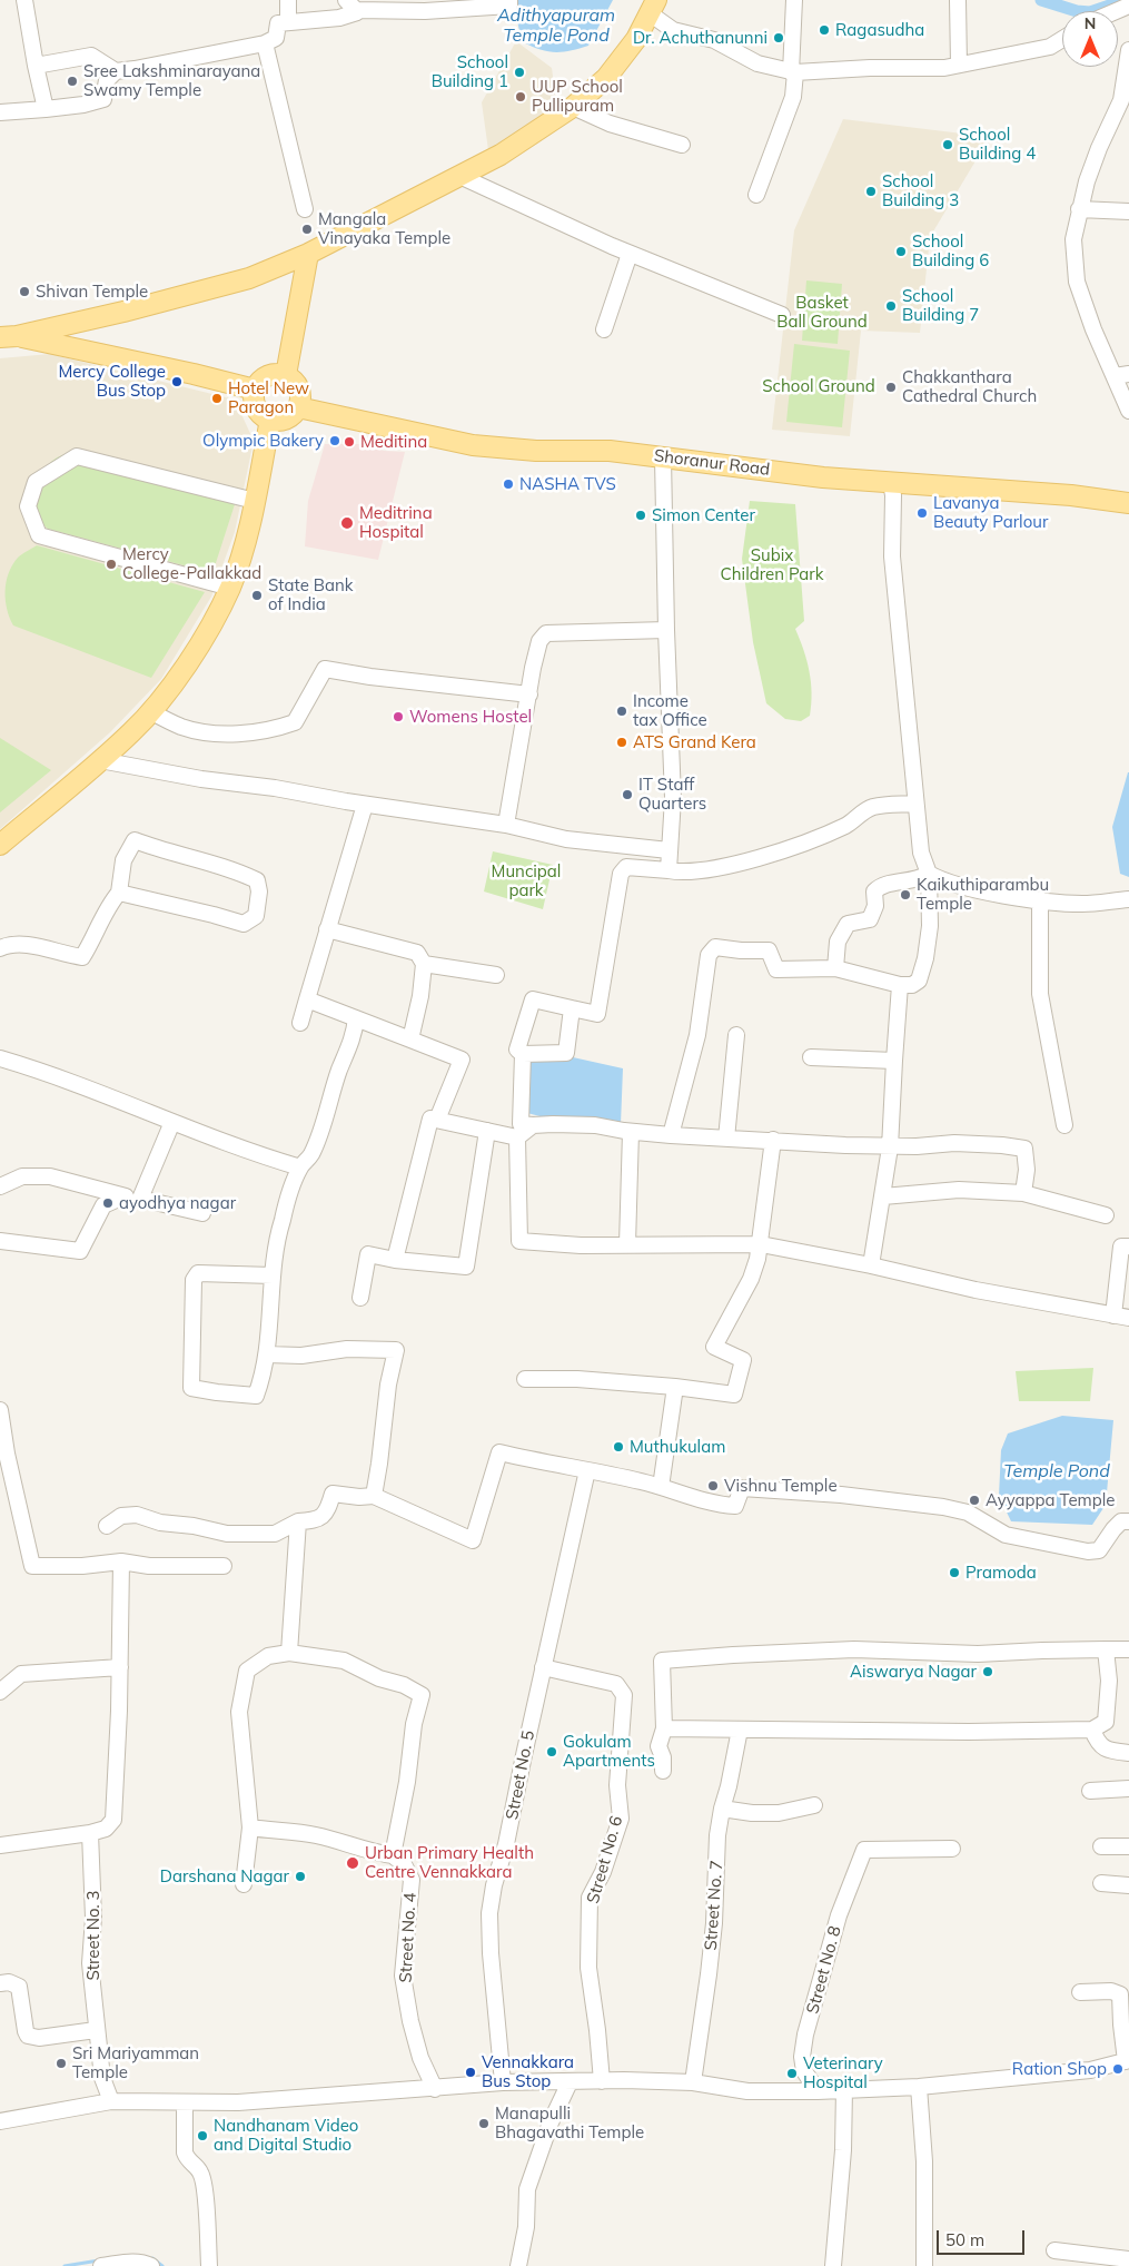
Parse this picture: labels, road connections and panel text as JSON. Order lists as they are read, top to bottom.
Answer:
{
  "streets": {
    "main road": ["Shoranur Road"],
    "street": [
      "Street No. 5",
      "Street No. 6",
      "Street No. 7",
      "Street No. 3",
      "Street No. 4",
      "Street No. 8"
    ]
  },
  "crossings": [
    ["Street No. 5", "Street No. 6"]
  ],
  "water": ["Adithyapuram Temple Pond", "Temple Pond"],
  "parks": [
    "Basket Ball Ground",
    "School Ground",
    "Subix Children Park",
    "Muncipal park"
  ],
  "places": [
    "Ragasudha",
    "Dr. Achuthanunni",
    "School Building 1",
    "Sree Lakshminarayana Swamy Temple",
    "UUP School Pullipuram",
    "School Building 4",
    "School Building 3",
    "Mangala Vinayaka Temple",
    "School Building 6",
    "Shivan Temple",
    "School Building 7",
    "Mercy College Bus Stop",
    "Chakkanthara Cathedral Church",
    "Hotel New Paragon",
    "Olympic Bakery",
    "Meditina",
    "NASHA TVS",
    "Lavanya Beauty Parlour",
    "Simon Center",
    "Meditrina Hospital",
    "Mercy College-Pallakkad",
    "State Bank of India",
    "Income tax Office",
    "Womens Hostel",
    "ATS Grand Kera",
    "IT Staff Quarters",
    "Kaikuthiparambu Temple",
    "ayodhya nagar",
    "Muthukulam",
    "Vishnu Temple",
    "Ayyappa Temple",
    "Pramoda",
    "Aiswarya Nagar",
    "Gokulam Apartments",
    "Urban Primary Health Centre Vennakkara",
    "Darshana Nagar",
    "Sri Mariyamman Temple",
    "Ration Shop",
    "Vennakkara Bus Stop",
    "Veterinary Hospital",
    "Manapulli Bhagavathi Temple",
    "Nandhanam Video and Digital Studio"
  ],
  "scale_bar": "50 m",
  "north": "top"
}
